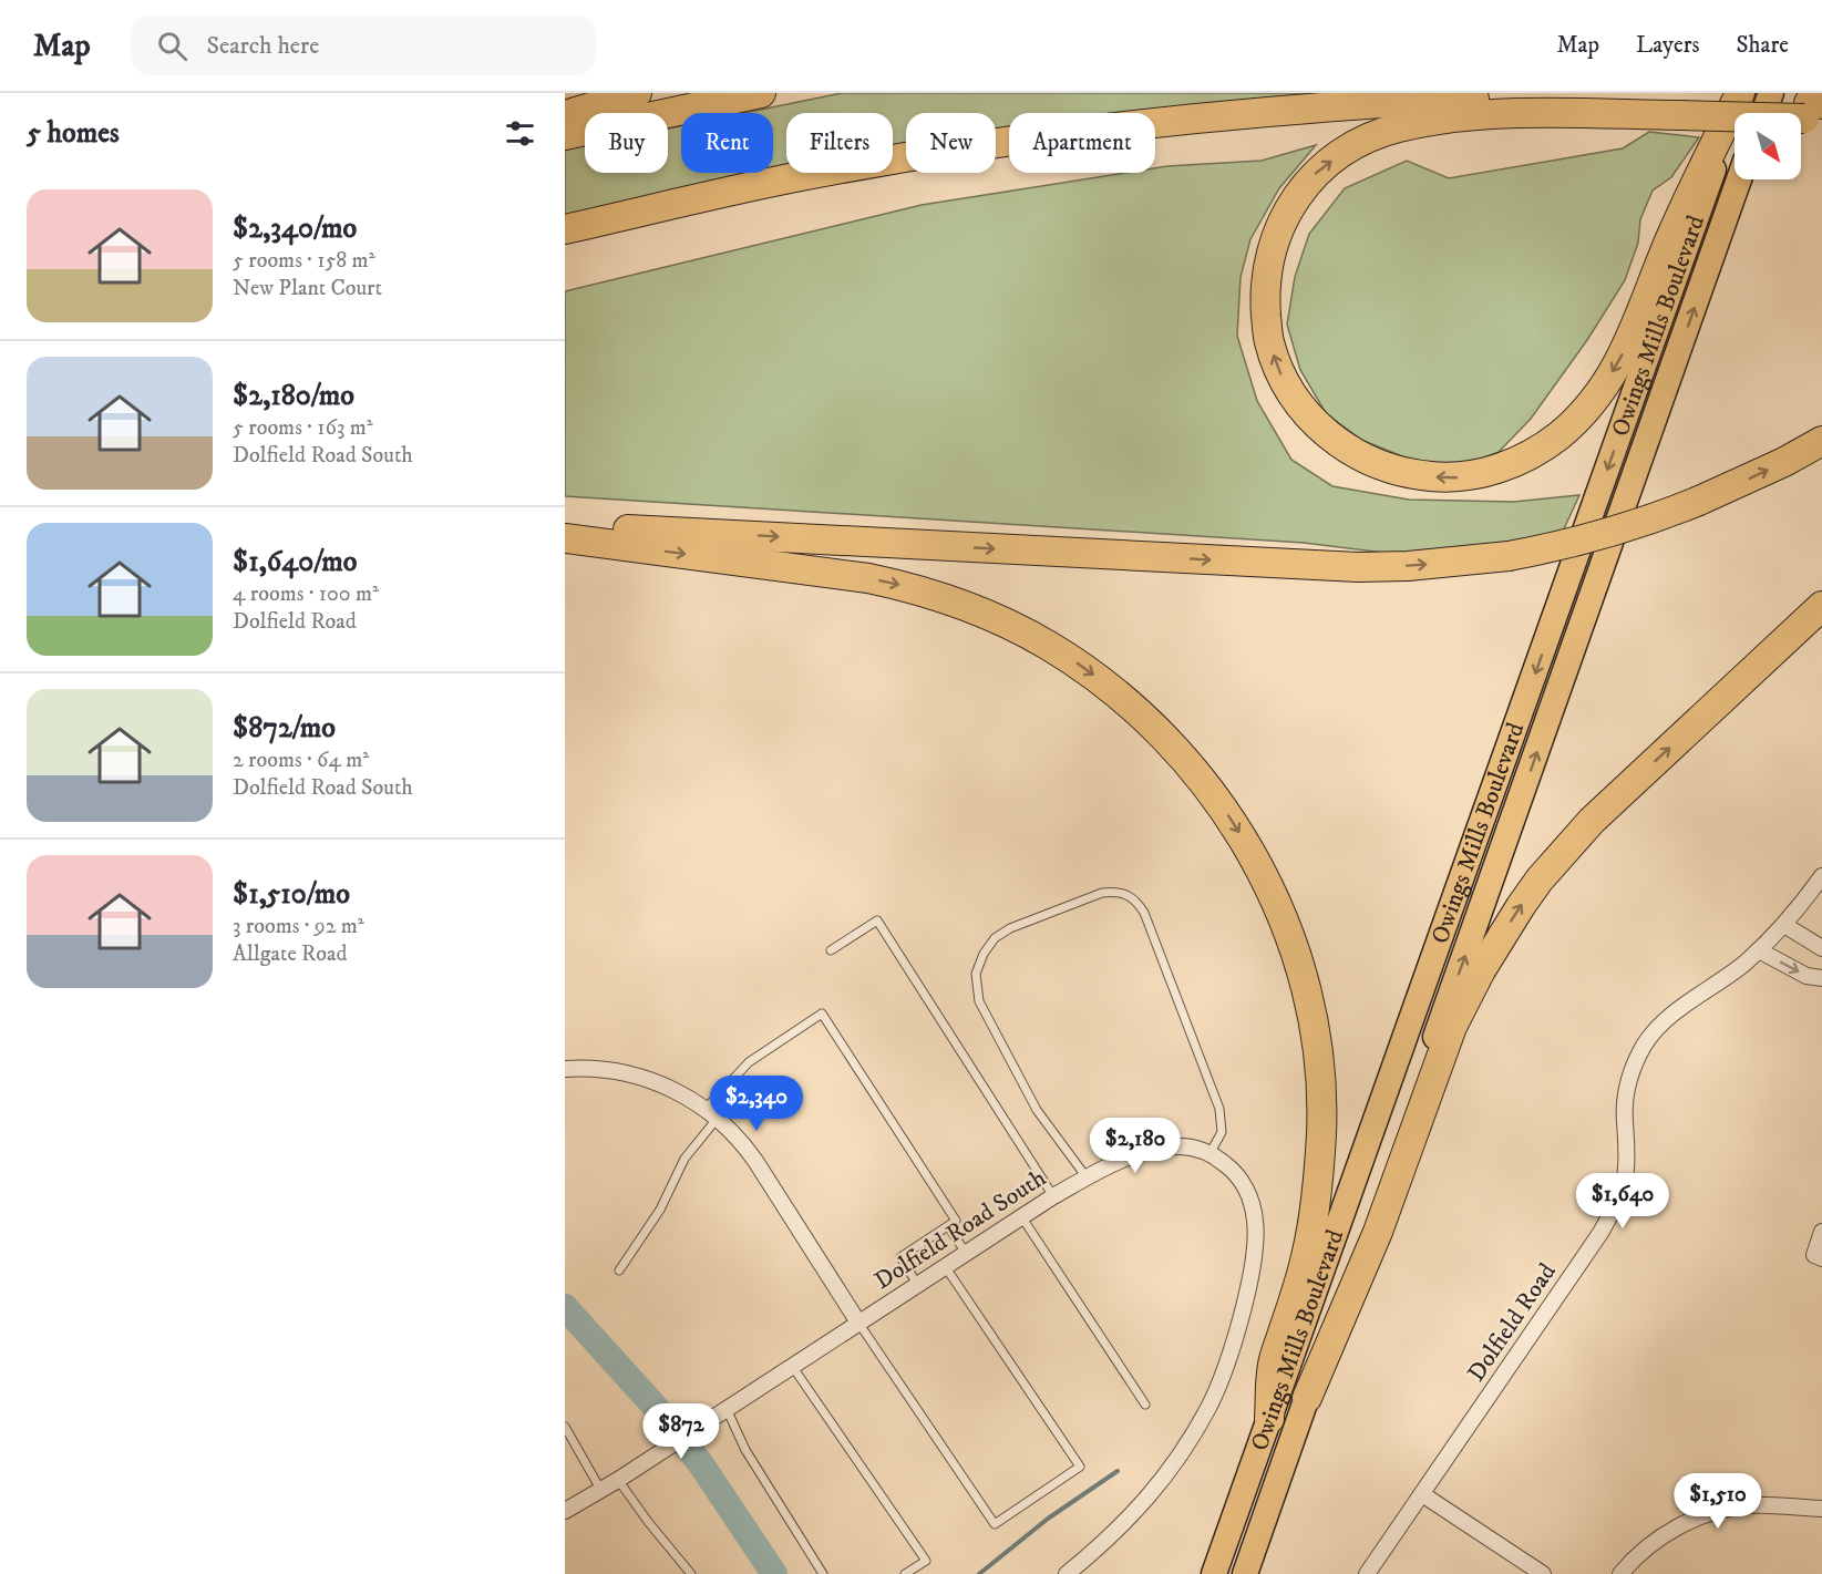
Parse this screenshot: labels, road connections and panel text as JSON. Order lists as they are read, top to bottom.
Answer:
{
  "streets": {
    "main road": ["Owings Mills Boulevard"],
    "street": ["Dolfield Road South", "Dolfield Road"]
  },
  "north": "bottom right",
  "page": {
    "header": "Map",
    "search": "Search here",
    "nav": ["Map", "Layers", "Share"],
    "heading": "5 homes",
    "chip": [
      "Buy",
      "Rent",
      "Filters",
      "New",
      "Apartment"
    ],
    "list": [
      {
        "name": "$2,340/mo",
        "note": "5 rooms · 158 m² · New Plant Court"
      },
      {
        "name": "$2,180/mo",
        "note": "5 rooms · 163 m² · Dolfield Road South"
      },
      {
        "name": "$1,640/mo",
        "note": "4 rooms · 100 m² · Dolfield Road"
      },
      {
        "name": "$872/mo",
        "note": "2 rooms · 64 m² · Dolfield Road South"
      },
      {
        "name": "$1,510/mo",
        "note": "3 rooms · 92 m² · Allgate Road"
      }
    ],
    "price": [
      "$2,340",
      "$2,180",
      "$1,640",
      "$872",
      "$1,510"
    ]
  }
}
